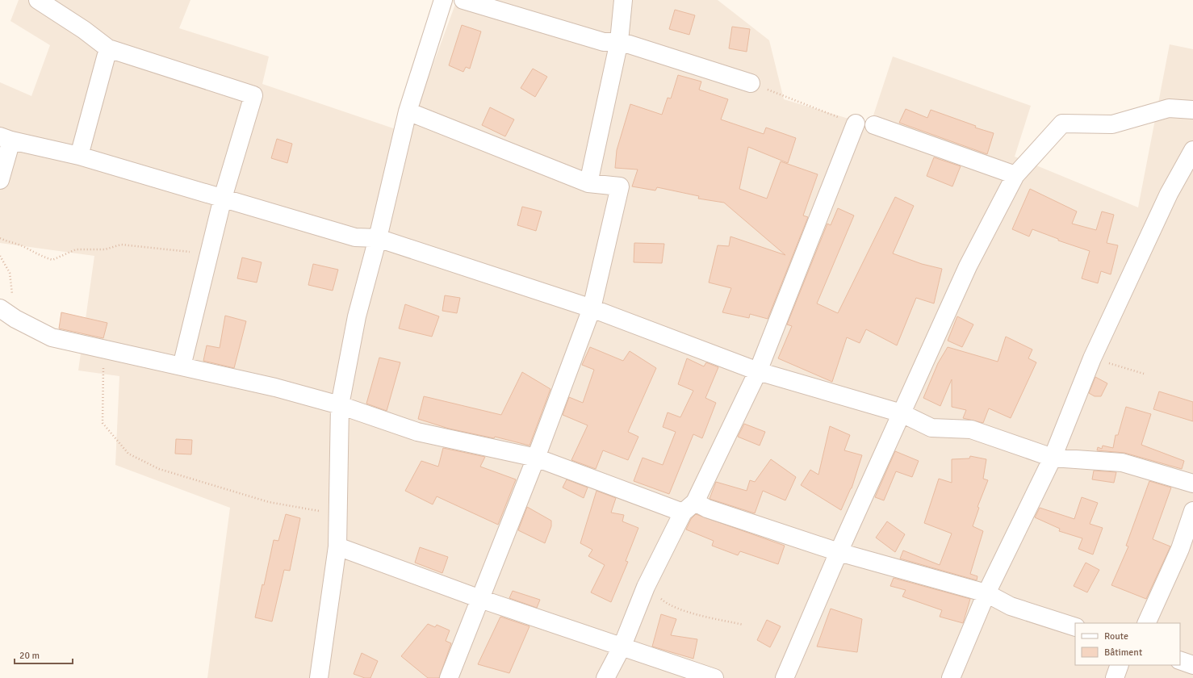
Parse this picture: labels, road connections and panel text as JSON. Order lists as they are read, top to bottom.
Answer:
{
  "legend": ["Route", "Bâtiment"],
  "scale_bar": "20 m"
}
